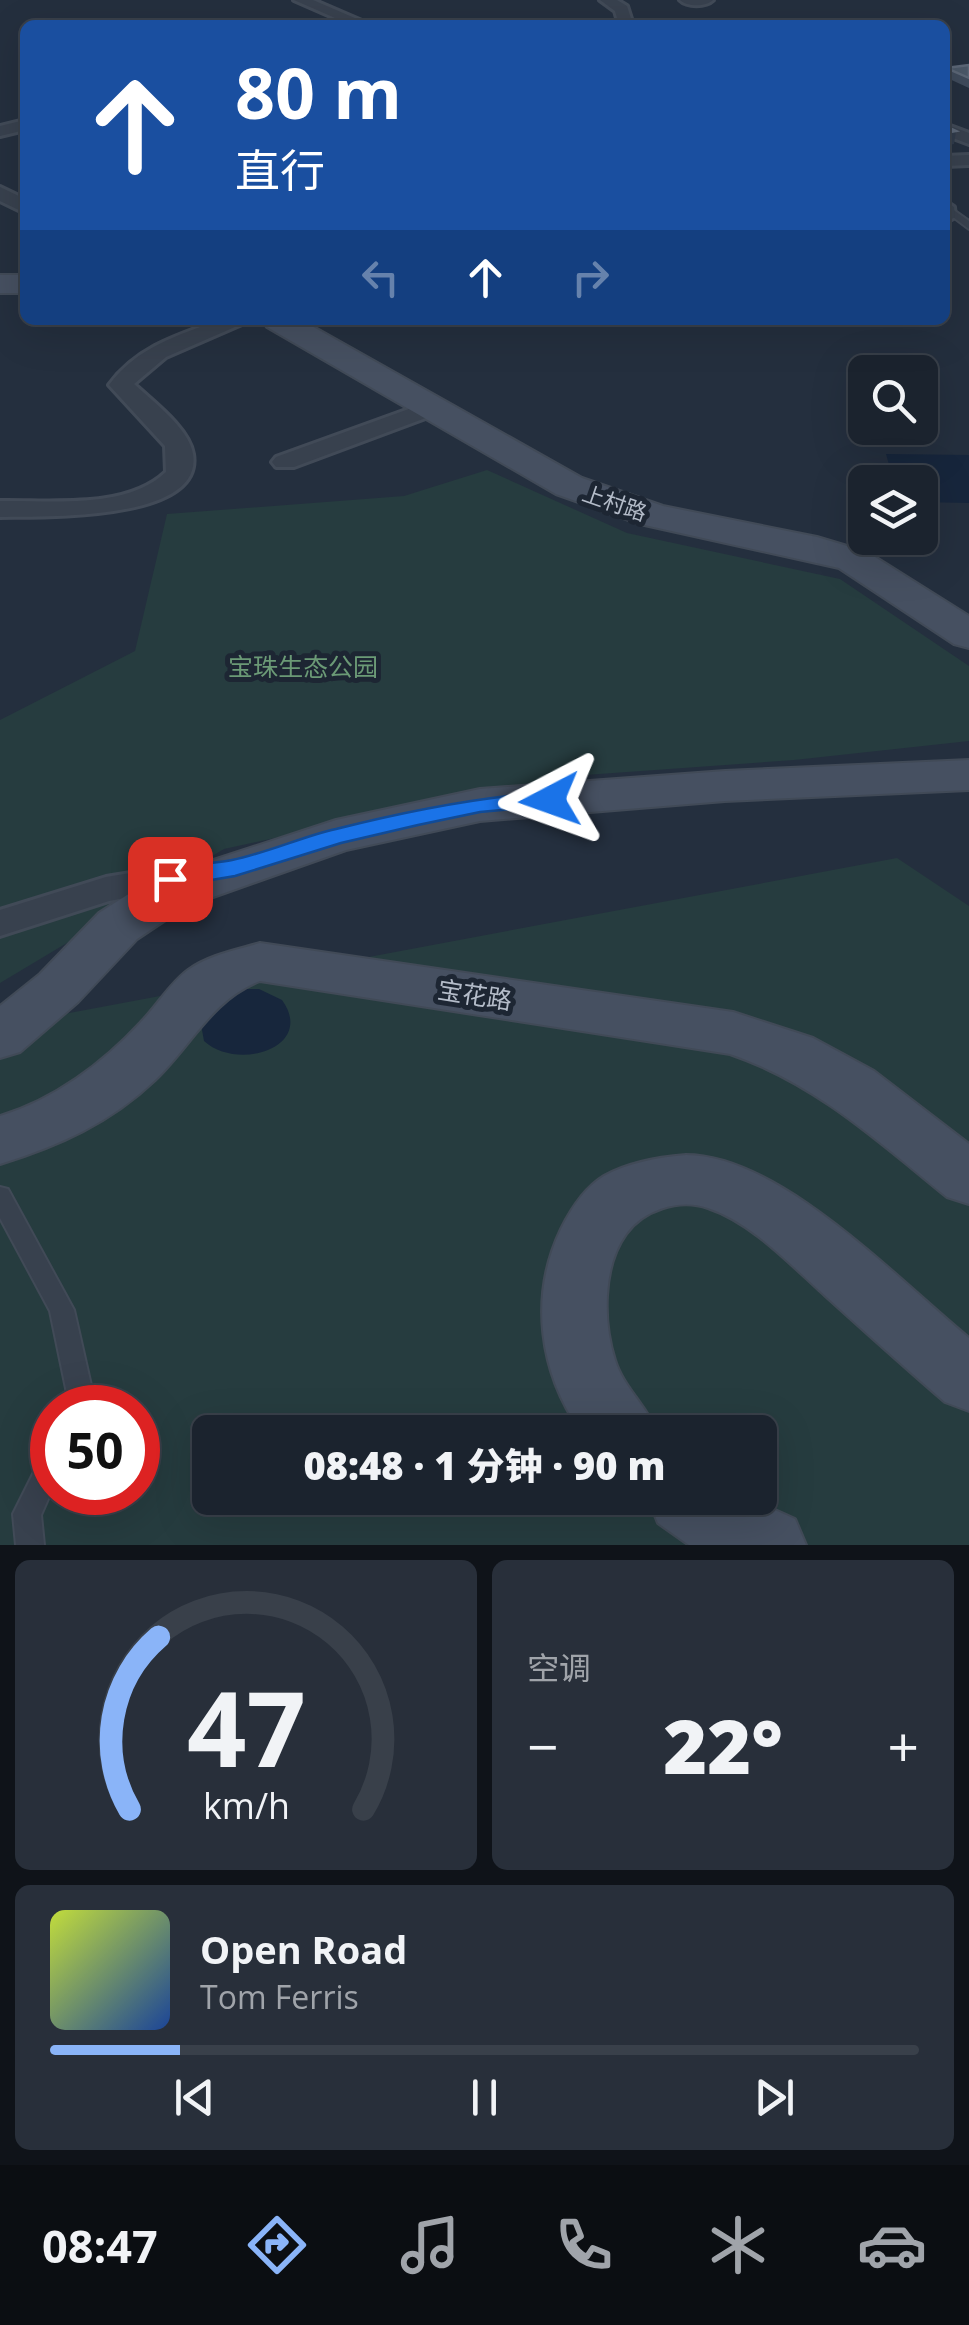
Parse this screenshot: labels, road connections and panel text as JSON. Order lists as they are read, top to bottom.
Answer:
{
  "streets": {
    "main road": ["上村路", "宝花路"]
  },
  "parks": ["宝珠生态公园"],
  "page": {
    "turn": ["80 m", "直行"],
    "limit": "50",
    "trip": "08:48 · 1 分钟 · 90 m",
    "tile": "空调",
    "heat": ["−", "22°", "+"],
    "song": ["Open Road", "Tom Ferris"],
    "tabs": "08:47",
    "gauge": ["47", "km/h"]
  }
}
